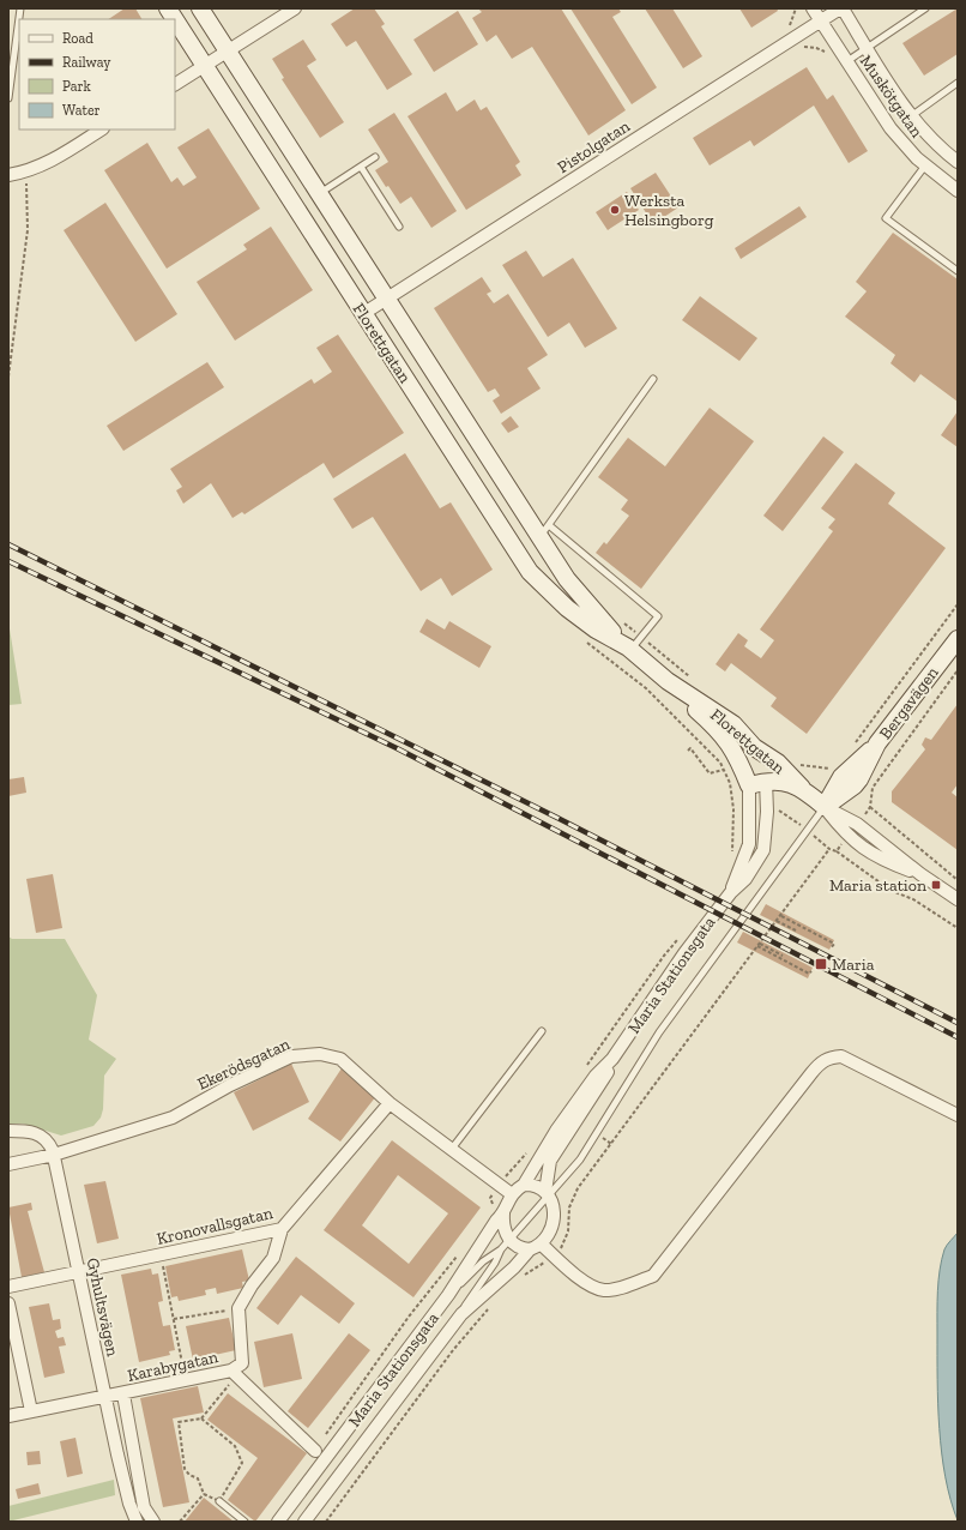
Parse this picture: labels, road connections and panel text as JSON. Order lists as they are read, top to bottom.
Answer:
{
  "streets": {
    "street": [
      "Muskötgatan",
      "Pistolgatan",
      "Florettgatan",
      "Bergavägen",
      "Maria Stationsgata",
      "Ekerödsgatan",
      "Kronovallsgatan",
      "Gyhultsvägen",
      "Karabygatan"
    ]
  },
  "crossings": [
    ["Muskötgatan", "Pistolgatan"],
    ["Pistolgatan", "Florettgatan"],
    ["Florettgatan", "Bergavägen"],
    ["Florettgatan", "Maria Stationsgata"],
    ["Maria Stationsgata", "Ekerödsgatan"],
    ["Ekerödsgatan", "Kronovallsgatan"],
    ["Ekerödsgatan", "Gyhultsvägen"],
    ["Kronovallsgatan", "Gyhultsvägen"],
    ["Gyhultsvägen", "Karabygatan"]
  ],
  "places": {
    "other": ["Werksta Helsingborg"],
    "transit": ["Maria station", "Maria"]
  },
  "legend": [
    "Road",
    "Railway",
    "Park",
    "Water"
  ]
}
